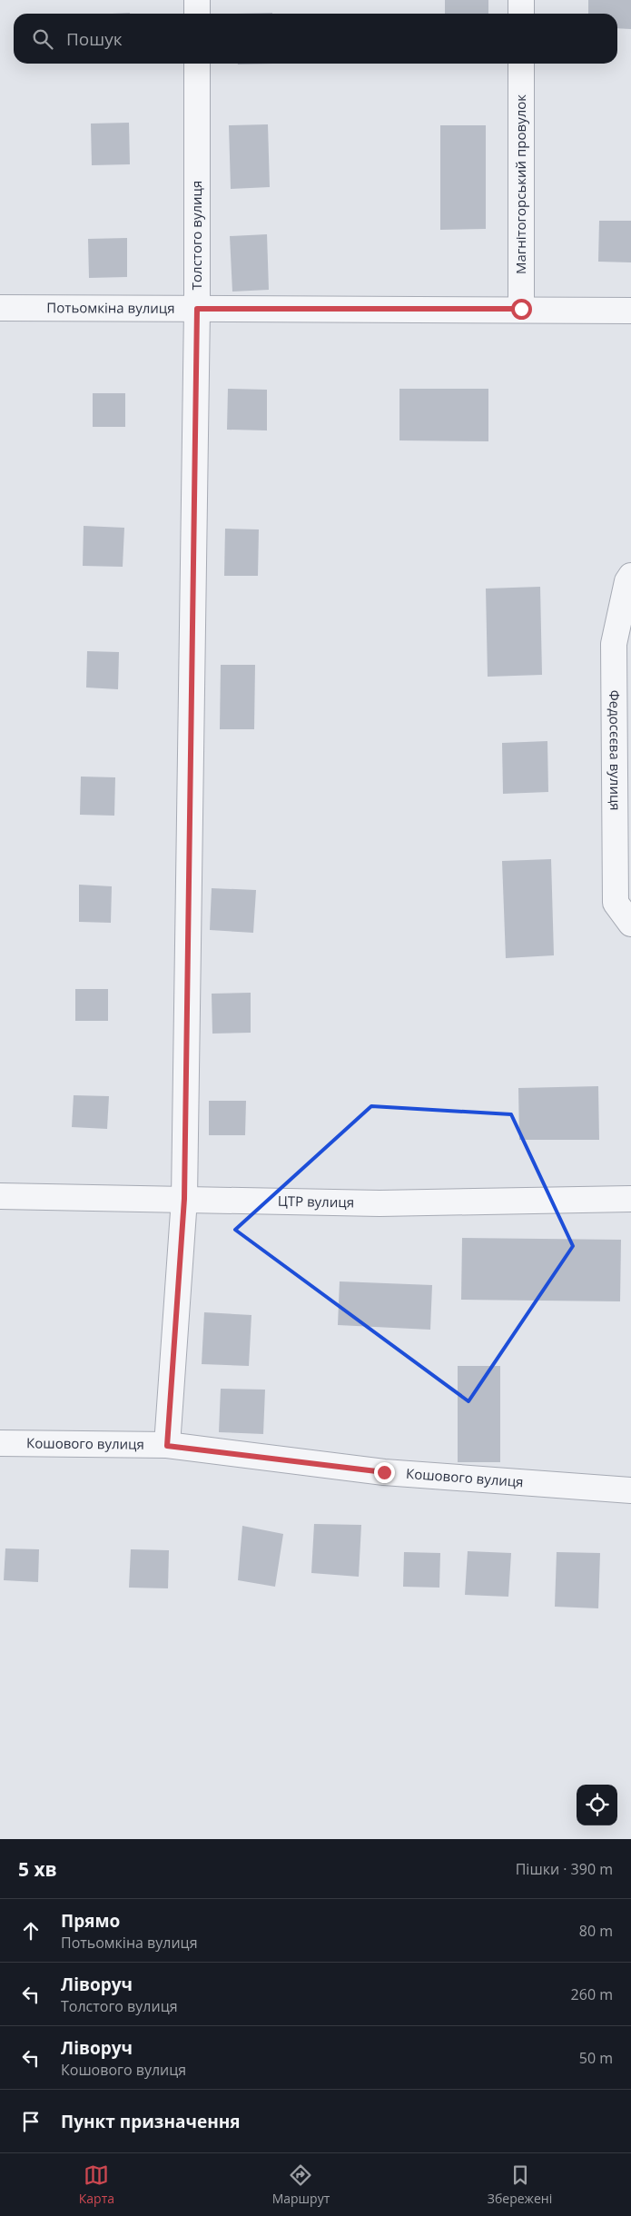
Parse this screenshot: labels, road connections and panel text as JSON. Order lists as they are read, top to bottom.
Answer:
{
  "streets": {
    "street": [
      "Магнітогорський провулок",
      "Толстого вулиця",
      "Потьомкіна вулиця",
      "Федосєєва вулиця",
      "ЦТР вулиця",
      "Кошового вулиця"
    ]
  },
  "crossings": [
    ["Магнітогорський провулок", "Потьомкіна вулиця"],
    ["Толстого вулиця", "Потьомкіна вулиця"],
    ["Толстого вулиця", "ЦТР вулиця"],
    ["Толстого вулиця", "Кошового вулиця"]
  ],
  "page": {
    "search": "Пошук",
    "heading": ["5 хв", "Пішки · 390 m"],
    "list": [
      ["Прямо", "Потьомкіна вулиця", "80 m"],
      ["Ліворуч", "Толстого вулиця", "260 m"],
      ["Ліворуч", "Кошового вулиця", "50 m"],
      "Пункт призначення"
    ],
    "nav": ["Карта", "Маршрут", "Збережені"]
  }
}
